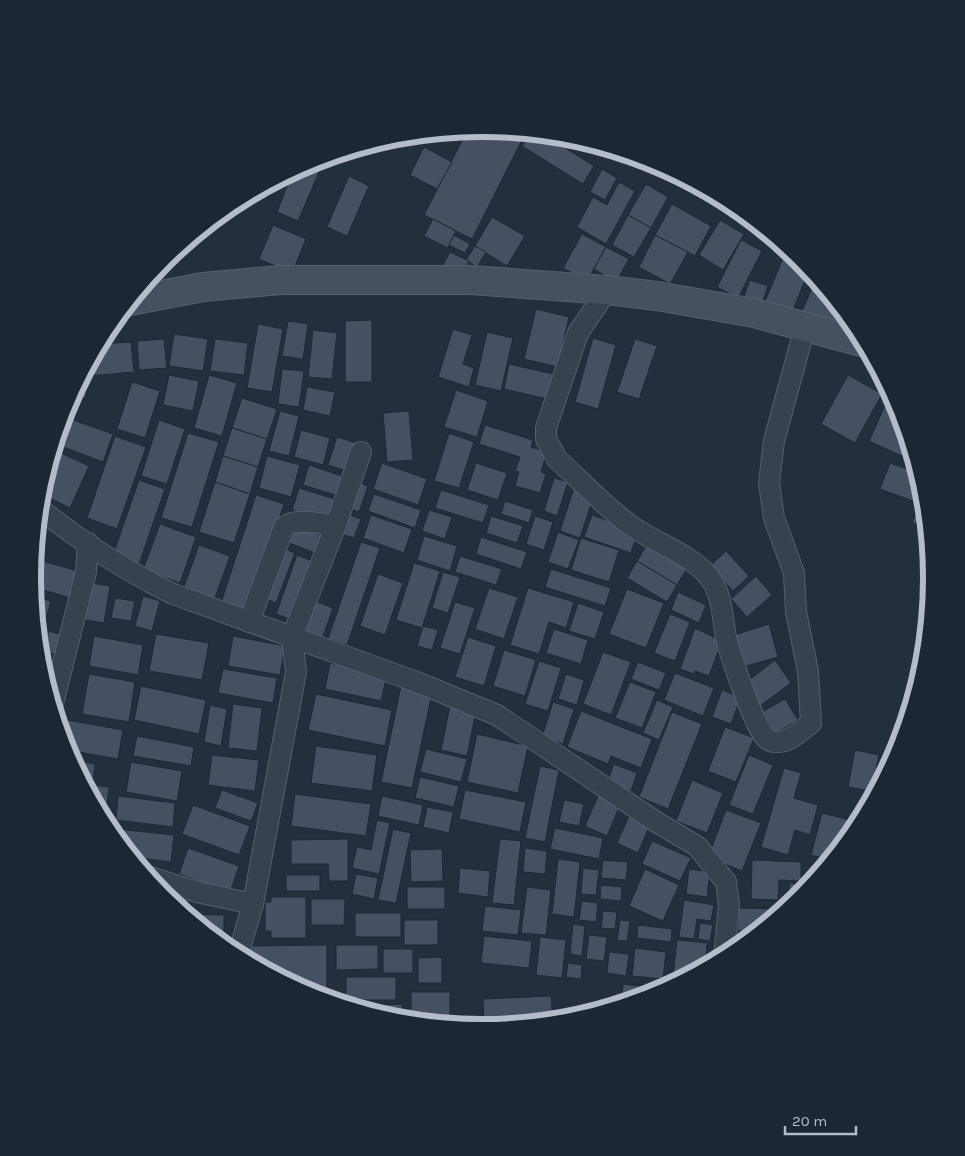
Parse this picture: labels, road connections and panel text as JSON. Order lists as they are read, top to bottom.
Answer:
{
  "scale_bar": "20 m"
}
